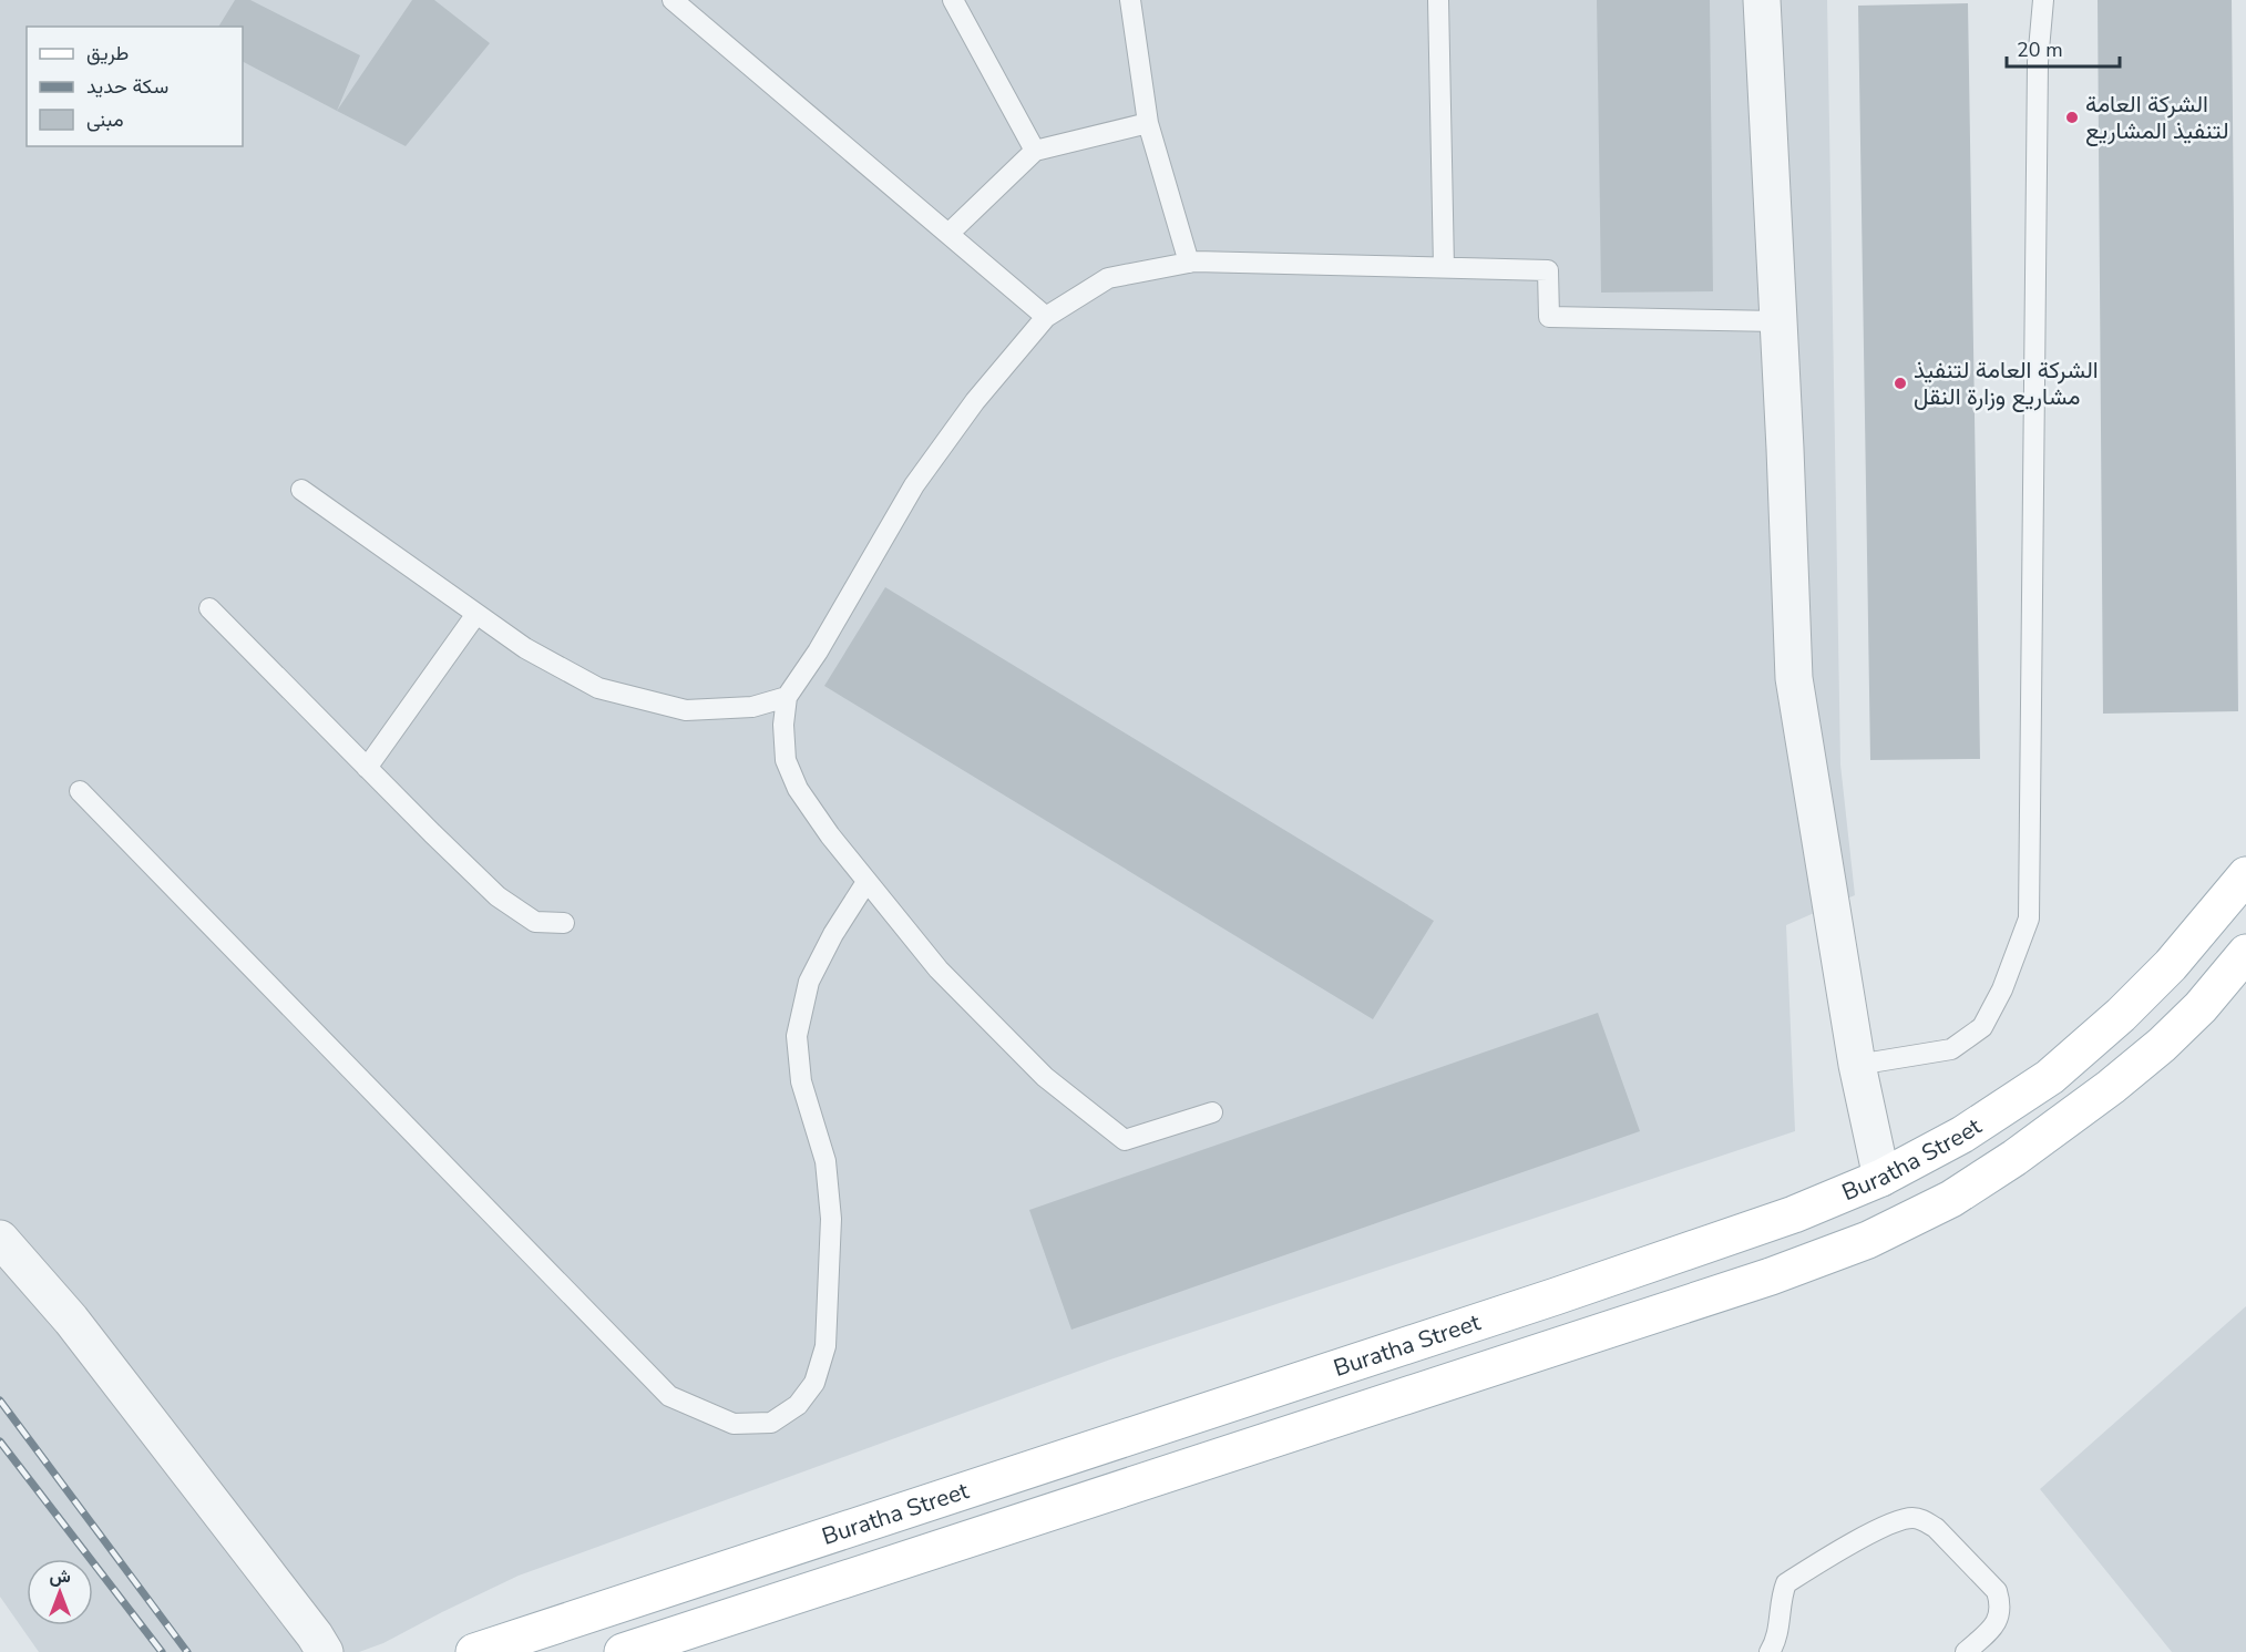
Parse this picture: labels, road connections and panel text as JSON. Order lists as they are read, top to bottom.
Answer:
{
  "streets": {
    "main road": ["Buratha Street"]
  },
  "places": ["الشركة العامة لتنفيذ المشاريع", "الشركة العامة لتنفيذ مشاريع وزارة النقل"],
  "legend": ["طريق", "سكة حديد", "مبنى"],
  "scale_bar": "20 m",
  "north": "top"
}
